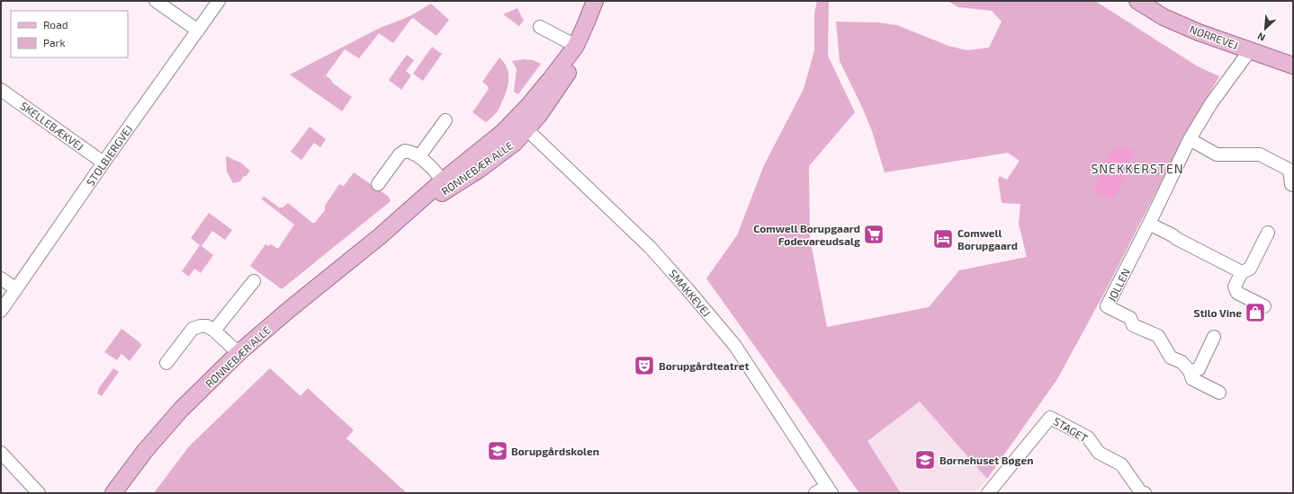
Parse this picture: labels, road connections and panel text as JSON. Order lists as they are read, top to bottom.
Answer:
{
  "streets": {
    "main road": ["NØRREVEJ", "RØNNEBÆR ALLE"],
    "street": [
      "SKELLEBÆKVEJ",
      "STOLBJERGVEJ",
      "JOLLEN",
      "SMAKKEVEJ",
      "STAGET"
    ]
  },
  "crossings": [
    ["NØRREVEJ", "JOLLEN"],
    ["SKELLEBÆKVEJ", "STOLBJERGVEJ"],
    ["RØNNEBÆR ALLE", "SMAKKEVEJ"]
  ],
  "districts": ["SNEKKERSTEN"],
  "places": {
    "supermarket": ["Comwell Borupgaard Fødevareudsalg"],
    "hotel": ["Comwell Borupgaard"],
    "shop": ["Stilo Vine"],
    "theatre": ["Borupgårdteatret"],
    "school or university": ["Borupgårdskolen", "Børnehuset Bøgen"]
  },
  "legend": ["Road", "Park"],
  "north": "bottom left"
}
